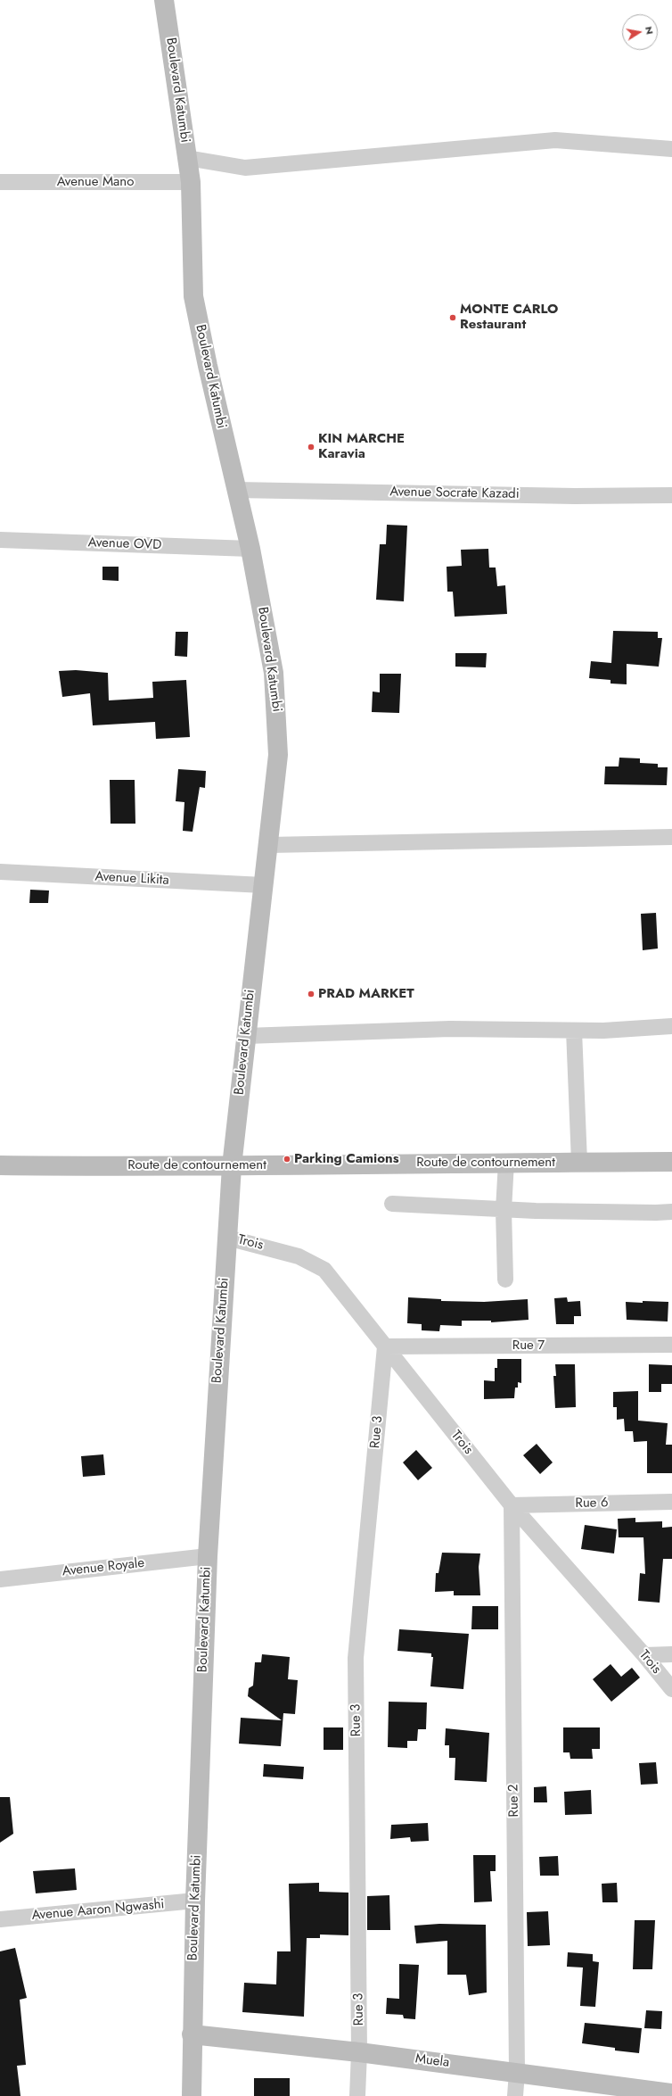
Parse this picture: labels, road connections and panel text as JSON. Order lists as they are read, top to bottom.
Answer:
{
  "streets": {
    "street": [
      "Boulevard Katumbi",
      "Avenue Mano",
      "Avenue Socrate Kazadi",
      "Avenue OVD",
      "Avenue Likita",
      "Route de contournement",
      "Trois",
      "Rue 7",
      "Rue 3",
      "Rue 6",
      "Avenue Royale",
      "Rue 2",
      "Avenue Aaron Ngwashi",
      "Muela"
    ]
  },
  "crossings": [
    ["Boulevard Katumbi", "Avenue Mano"],
    ["Boulevard Katumbi", "Avenue Socrate Kazadi"],
    ["Boulevard Katumbi", "Avenue OVD"],
    ["Boulevard Katumbi", "Avenue Likita"],
    ["Boulevard Katumbi", "Route de contournement"],
    ["Boulevard Katumbi", "Trois"],
    ["Boulevard Katumbi", "Avenue Royale"],
    ["Boulevard Katumbi", "Avenue Aaron Ngwashi"],
    ["Boulevard Katumbi", "Muela"],
    ["Trois", "Rue 7"],
    ["Trois", "Rue 3"],
    ["Trois", "Rue 6"],
    ["Trois", "Rue 2"],
    ["Rue 7", "Rue 3"],
    ["Rue 3", "Muela"],
    ["Rue 6", "Rue 2"],
    ["Rue 2", "Muela"]
  ],
  "places": [
    "MONTE CARLO Restaurant",
    "KIN MARCHE Karavia",
    "PRAD MARKET",
    "Parking Camions"
  ],
  "north": "right"
}
